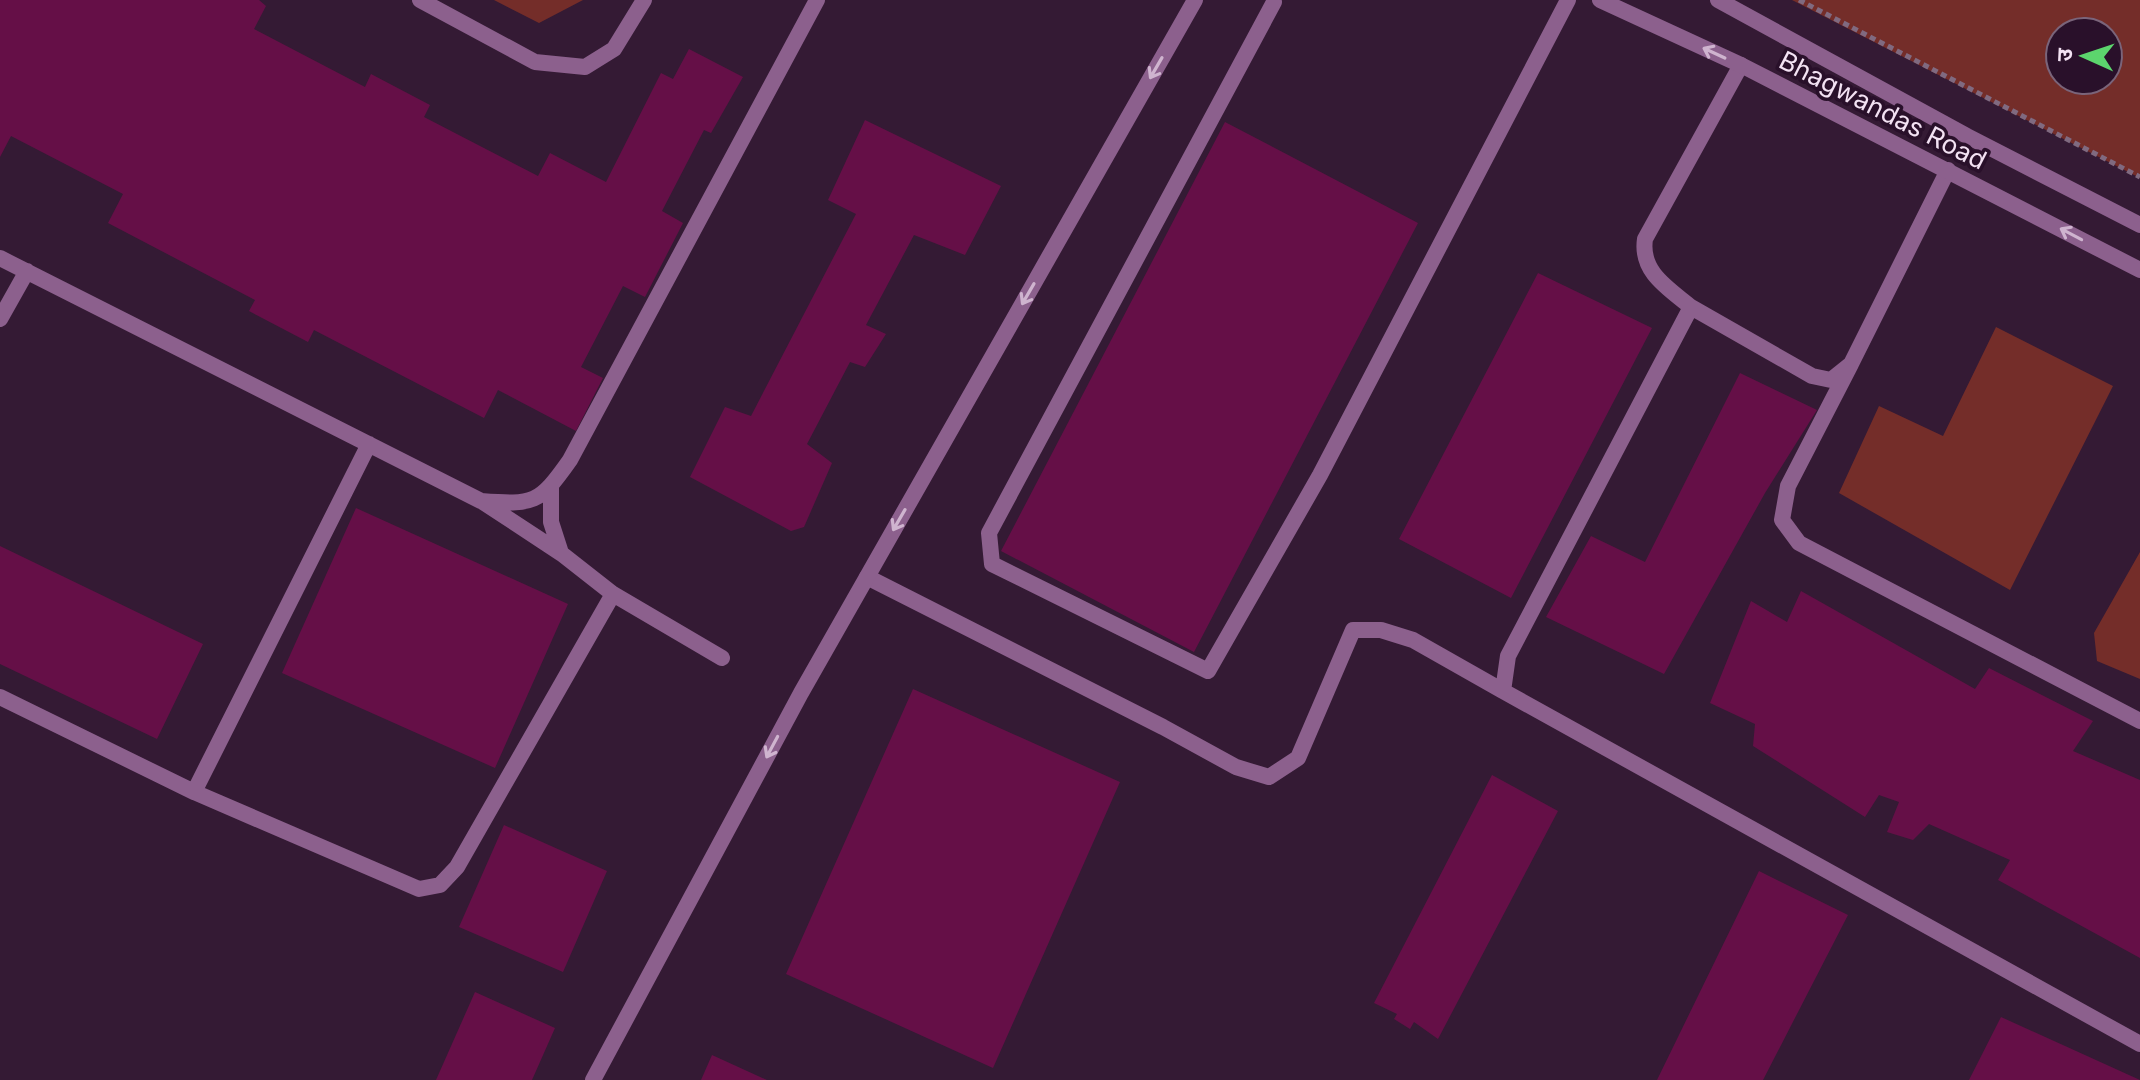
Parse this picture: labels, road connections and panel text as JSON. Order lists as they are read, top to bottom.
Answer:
{
  "streets": {
    "street": ["Bhagwandas Road"]
  },
  "north": "left"
}
